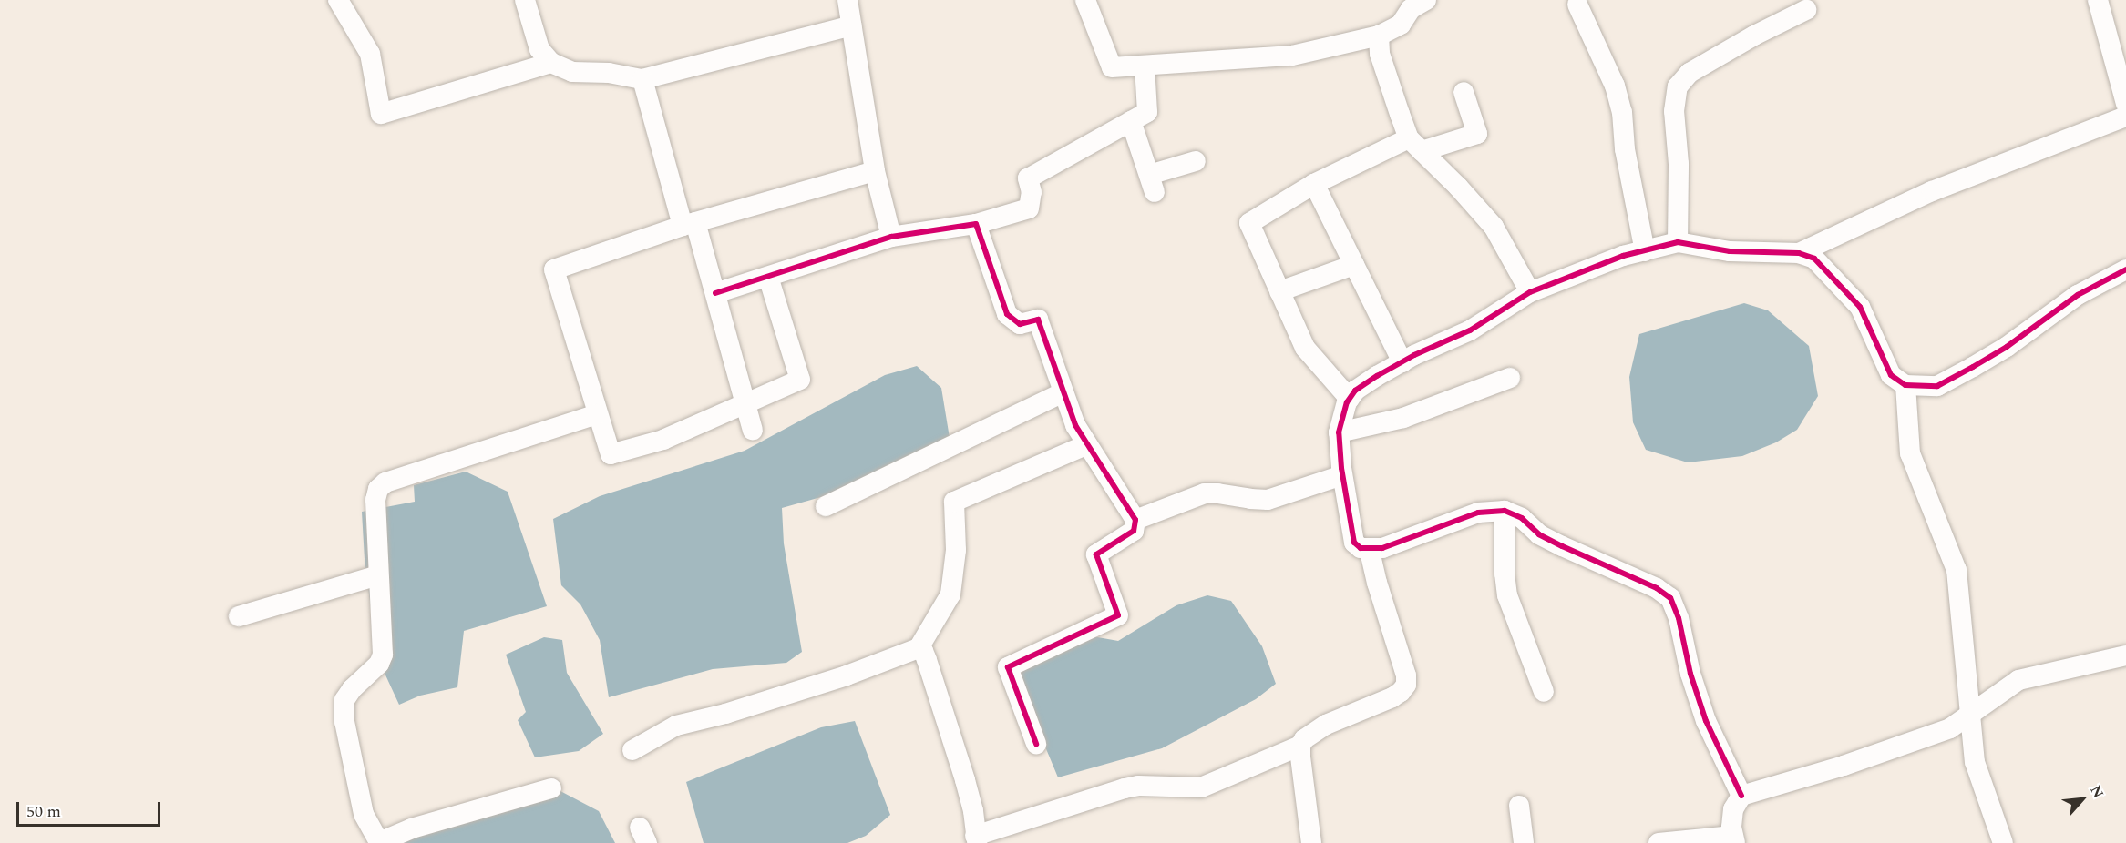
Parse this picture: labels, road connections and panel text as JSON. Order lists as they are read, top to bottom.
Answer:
{
  "scale_bar": "50 m",
  "north": "top right"
}
